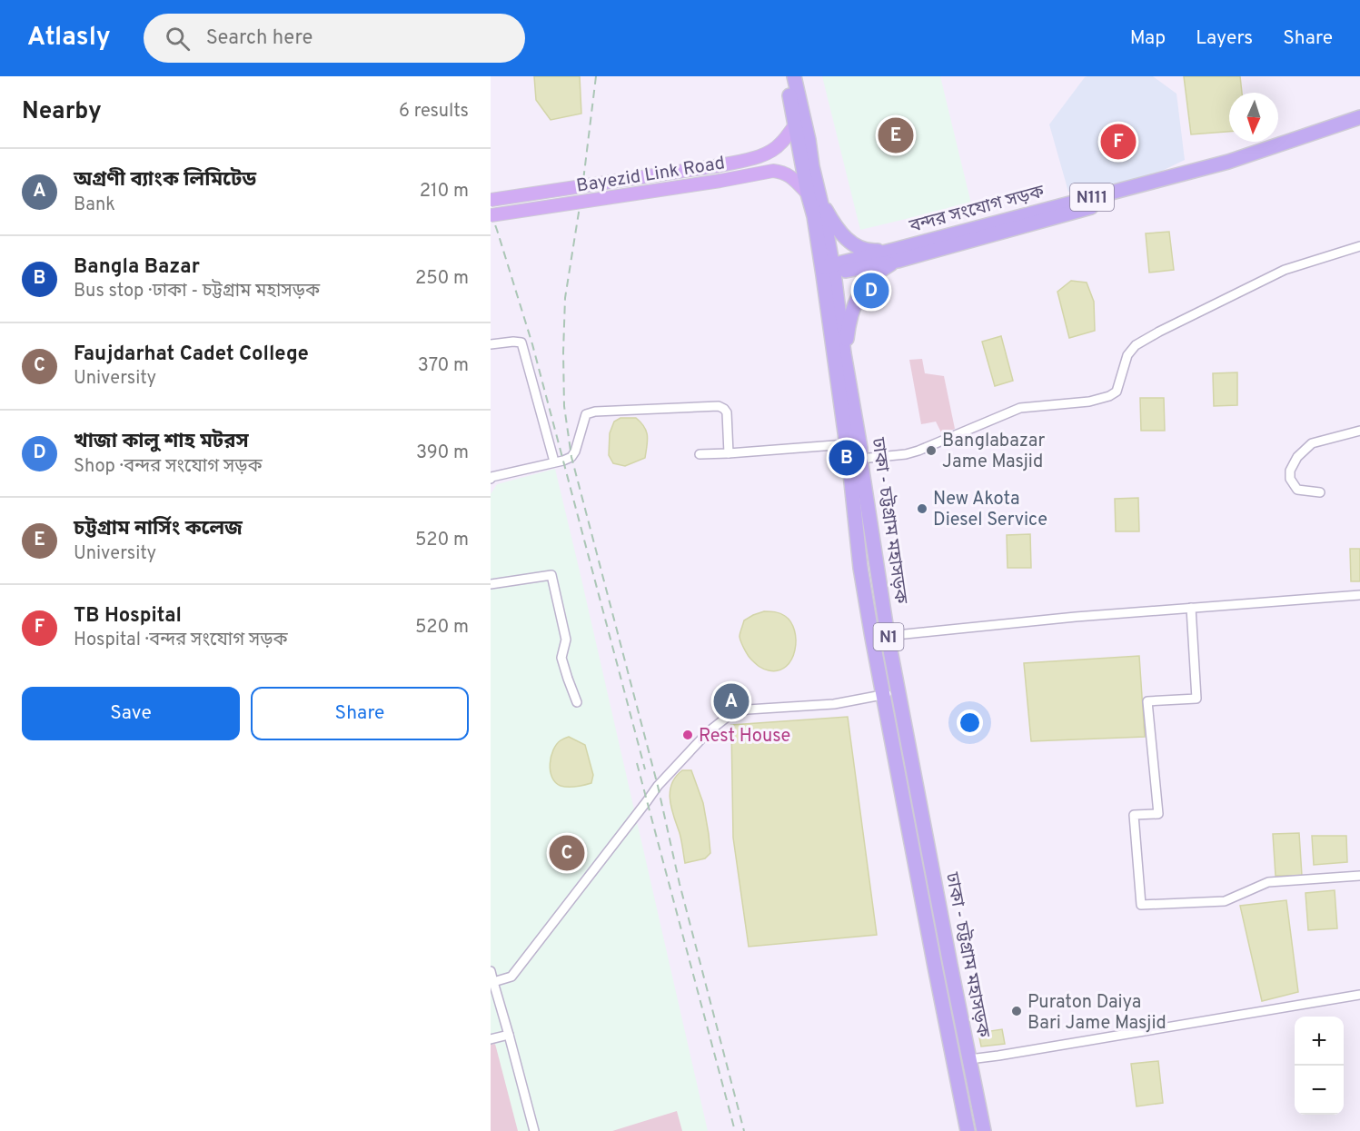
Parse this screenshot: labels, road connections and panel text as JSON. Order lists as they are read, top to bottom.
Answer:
{
  "streets": {
    "highway": [
      "N111",
      "বন্দর সংযোগ সড়ক",
      "ঢাকা - চট্টগ্রাম মহাসড়ক",
      "N1"
    ],
    "main road": ["Bayezid Link Road"]
  },
  "crossings": [
    ["Bayezid Link Road", "ঢাকা - চট্টগ্রাম মহাসড়ক"],
    ["বন্দর সংযোগ সড়ক", "ঢাকা - চট্টগ্রাম মহাসড়ক"]
  ],
  "places": [
    "Banglabazar Jame Masjid",
    "New Akota Diesel Service",
    "Rest House",
    "Puraton Daiya Bari Jame Masjid"
  ],
  "north": "bottom",
  "page": {
    "header": "Atlasly",
    "search": "Search here",
    "nav": ["Map", "Layers", "Share"],
    "heading": ["Nearby", "6 results"],
    "pins": [
      "E",
      "F",
      "D",
      "B",
      "A",
      "C"
    ],
    "list": [
      {
        "mark": "A",
        "name": "অগ্রণী ব্যাংক লিমিটেড",
        "note": "Bank",
        "value": "210 m"
      },
      {
        "mark": "B",
        "name": "Bangla Bazar",
        "note": "Bus stop · ঢাকা - চট্টগ্রাম মহাসড়ক",
        "value": "250 m"
      },
      {
        "mark": "C",
        "name": "Faujdarhat Cadet College",
        "note": "University",
        "value": "370 m"
      },
      {
        "mark": "D",
        "name": "খাজা কালু শাহ মটরস",
        "note": "Shop · বন্দর সংযোগ সড়ক",
        "value": "390 m"
      },
      {
        "mark": "E",
        "name": "চট্টগ্রাম নার্সিং কলেজ",
        "note": "University",
        "value": "520 m"
      },
      {
        "mark": "F",
        "name": "TB Hospital",
        "note": "Hospital · বন্দর সংযোগ সড়ক",
        "value": "520 m"
      }
    ],
    "buttons": ["Save", "Share"],
    "map_buttons": ["+", "−"]
  }
}
